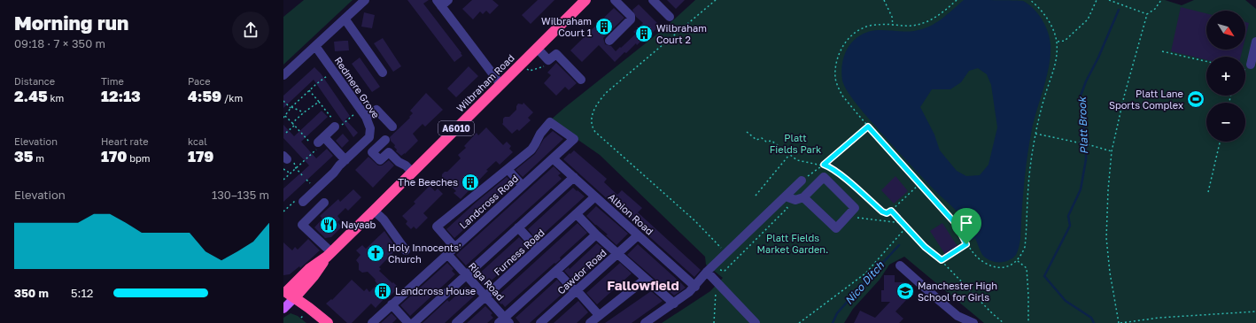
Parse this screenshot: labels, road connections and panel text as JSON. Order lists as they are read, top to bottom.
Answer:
{
  "streets": {
    "highway": ["Wilbraham Road", "A6010"],
    "street": [
      "Redmere Grove",
      "Landcross Road",
      "Albion Road",
      "Furness Road",
      "Cawdor Road",
      "Riga Road"
    ]
  },
  "crossings": [
    ["Landcross Road", "Albion Road"],
    ["Landcross Road", "Riga Road"],
    ["Albion Road", "Furness Road"],
    ["Albion Road", "Cawdor Road"],
    ["Furness Road", "Riga Road"]
  ],
  "districts": ["Fallowfield"],
  "water": ["Platt Brook", "Nico Ditch"],
  "parks": ["Platt Fields Park", "Platt Fields Market Garden."],
  "places": {
    "building": [
      "Wilbraham Court 1",
      "Wilbraham Court 2",
      "The Beeches",
      "Landcross House"
    ],
    "sports": ["Platt Lane Sports Complex"],
    "restaurant": ["Nayaab"],
    "church": ["Holy Innocents' Church"],
    "school or university": ["Manchester High School for Girls"]
  },
  "north": "bottom right",
  "page": {
    "heading": ["Morning run", "09:18 · 7 × 350 m"],
    "map_buttons": ["+", "−"],
    "stats": [
      ["Distance", "2.45 km"],
      ["Time", "12:13"],
      ["Pace", "4:59 /km"],
      ["Elevation", "35 m"],
      ["Heart rate", "170 bpm"],
      ["kcal", "179"]
    ],
    "chart": ["Elevation", "130–135 m"],
    "list": [
      {
        "name": "350 m",
        "note": "5:12"
      }
    ]
  }
}
